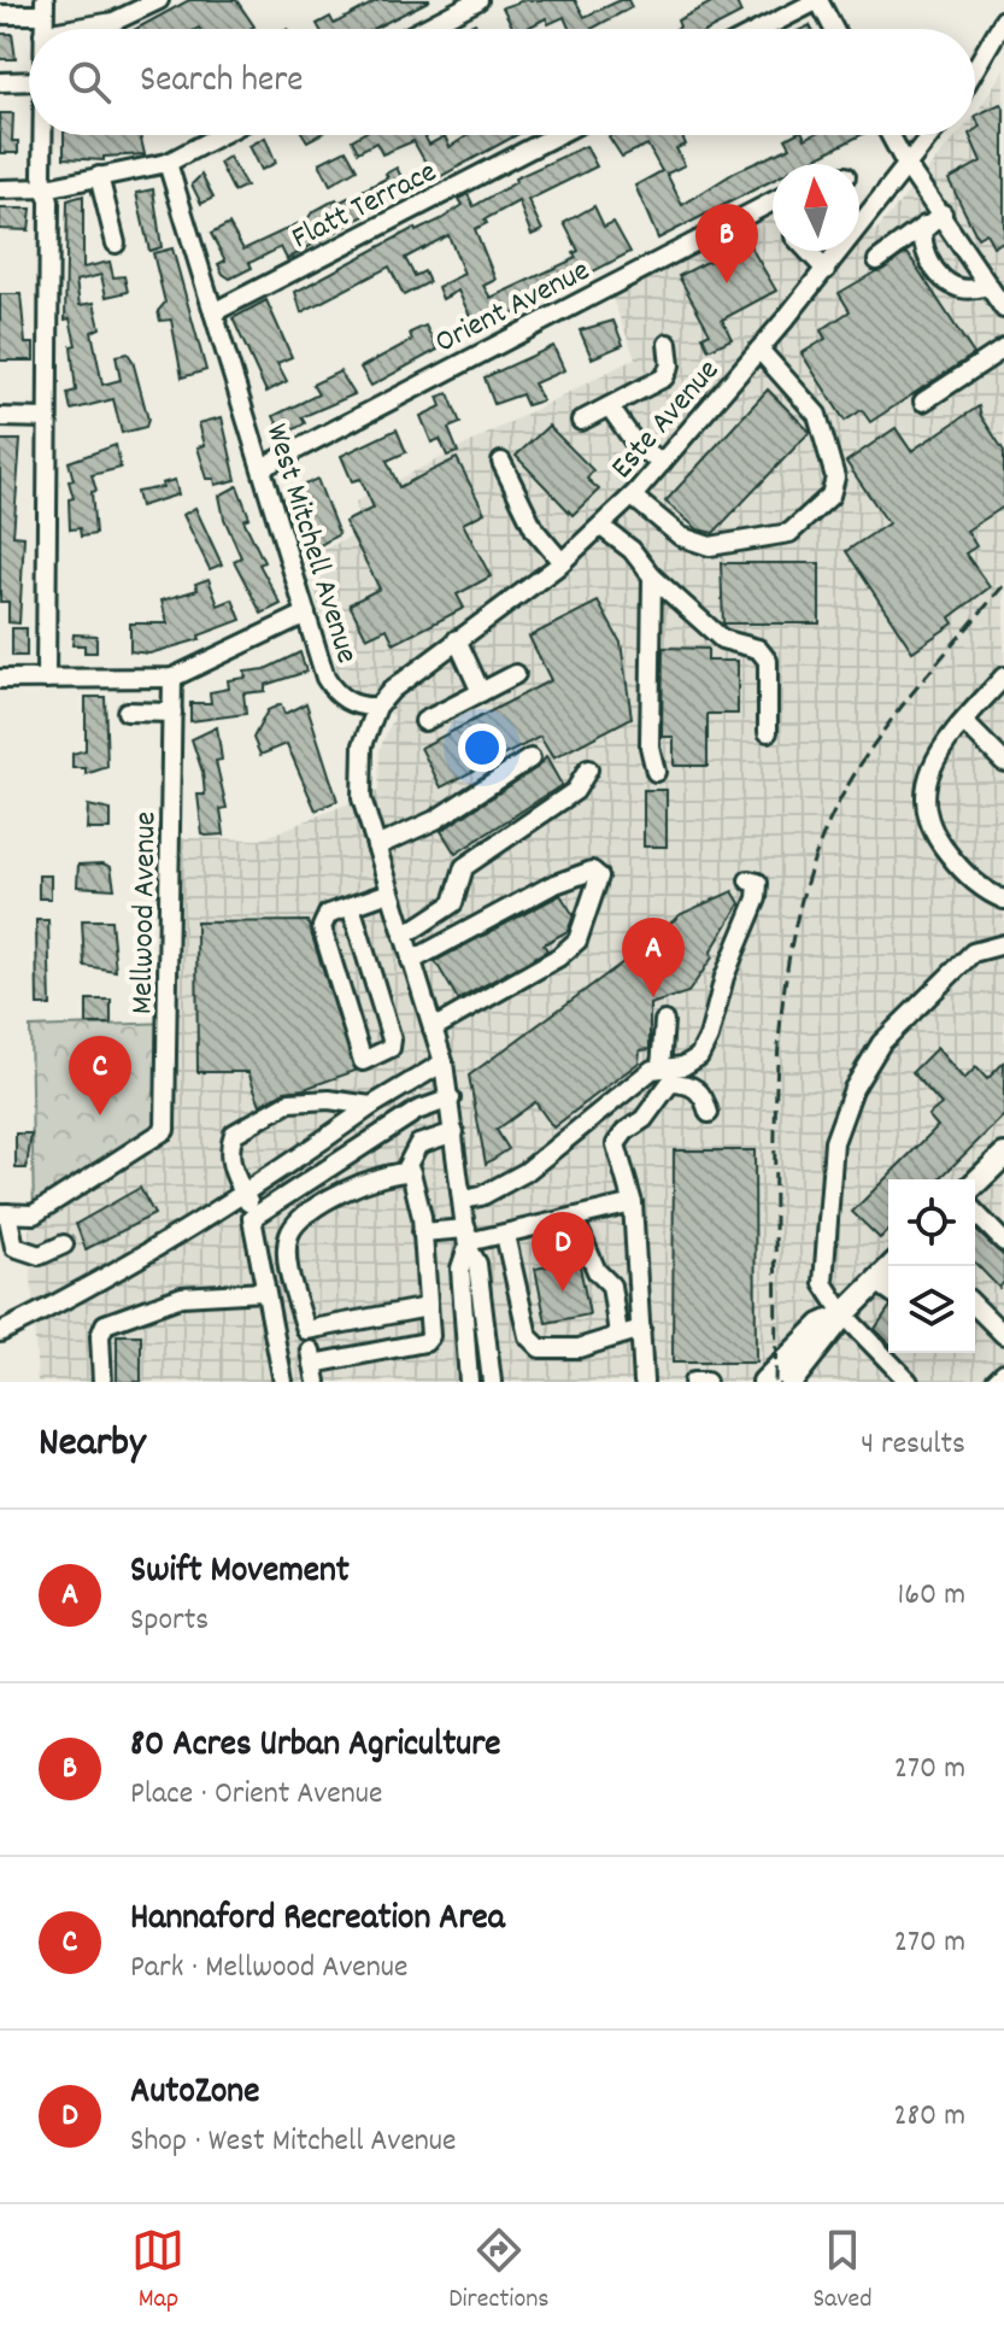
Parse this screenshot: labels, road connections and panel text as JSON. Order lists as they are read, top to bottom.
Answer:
{
  "streets": {
    "street": [
      "Flatt Terrace",
      "Orient Avenue",
      "Este Avenue",
      "West Mitchell Avenue",
      "Mellwood Avenue"
    ]
  },
  "crossings": [
    ["Flatt Terrace", "West Mitchell Avenue"],
    ["Orient Avenue", "West Mitchell Avenue"],
    ["Este Avenue", "West Mitchell Avenue"]
  ],
  "north": "top",
  "page": {
    "search": "Search here",
    "pins": [
      "B",
      "A",
      "C",
      "D"
    ],
    "heading": ["Nearby", "4 results"],
    "list": [
      {
        "mark": "A",
        "name": "Swift Movement",
        "note": "Sports",
        "value": "160 m"
      },
      {
        "mark": "B",
        "name": "80 Acres Urban Agriculture",
        "note": "Place · Orient Avenue",
        "value": "270 m"
      },
      {
        "mark": "C",
        "name": "Hannaford Recreation Area",
        "note": "Park · Mellwood Avenue",
        "value": "270 m"
      },
      {
        "mark": "D",
        "name": "AutoZone",
        "note": "Shop · West Mitchell Avenue",
        "value": "280 m"
      }
    ],
    "nav": ["Map", "Directions", "Saved"]
  }
}
